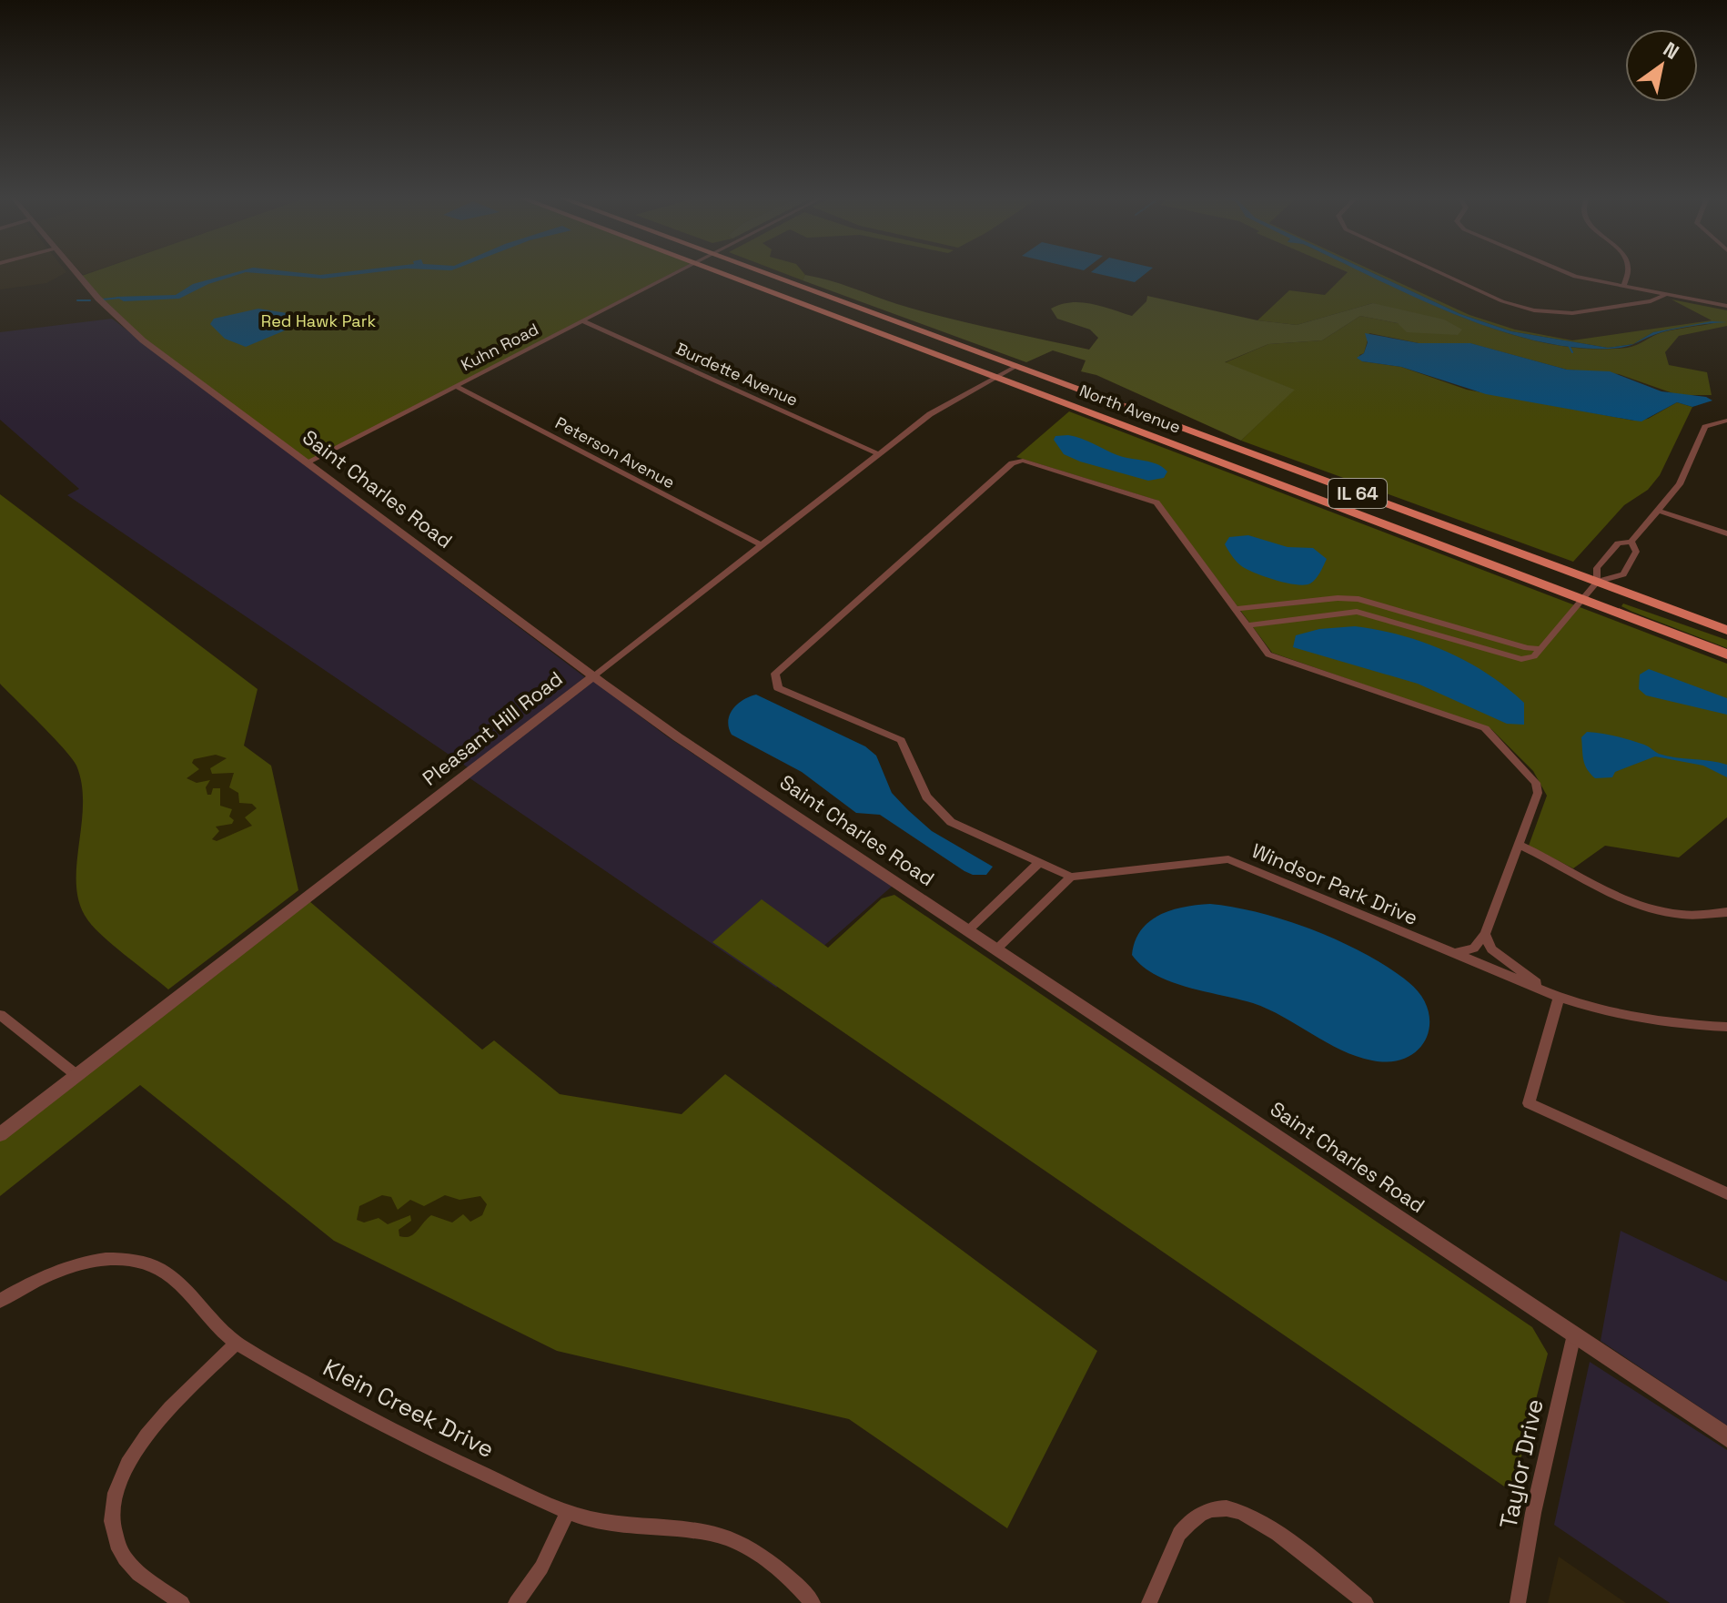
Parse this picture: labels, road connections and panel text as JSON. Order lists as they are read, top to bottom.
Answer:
{
  "streets": {
    "main road": ["North Avenue", "IL 64"],
    "street": [
      "Kuhn Road",
      "Burdette Avenue",
      "Peterson Avenue",
      "Saint Charles Road",
      "Pleasant Hill Road",
      "Windsor Park Drive",
      "Klein Creek Drive",
      "Taylor Drive"
    ]
  },
  "crossings": [
    ["Kuhn Road", "Burdette Avenue"],
    ["Kuhn Road", "Peterson Avenue"],
    ["Kuhn Road", "Saint Charles Road"],
    ["Burdette Avenue", "Pleasant Hill Road"],
    ["North Avenue", "Pleasant Hill Road"],
    ["Peterson Avenue", "Pleasant Hill Road"],
    ["Saint Charles Road", "Pleasant Hill Road"],
    ["Saint Charles Road", "Taylor Drive"]
  ],
  "parks": ["Red Hawk Park"],
  "north": "top right"
}
